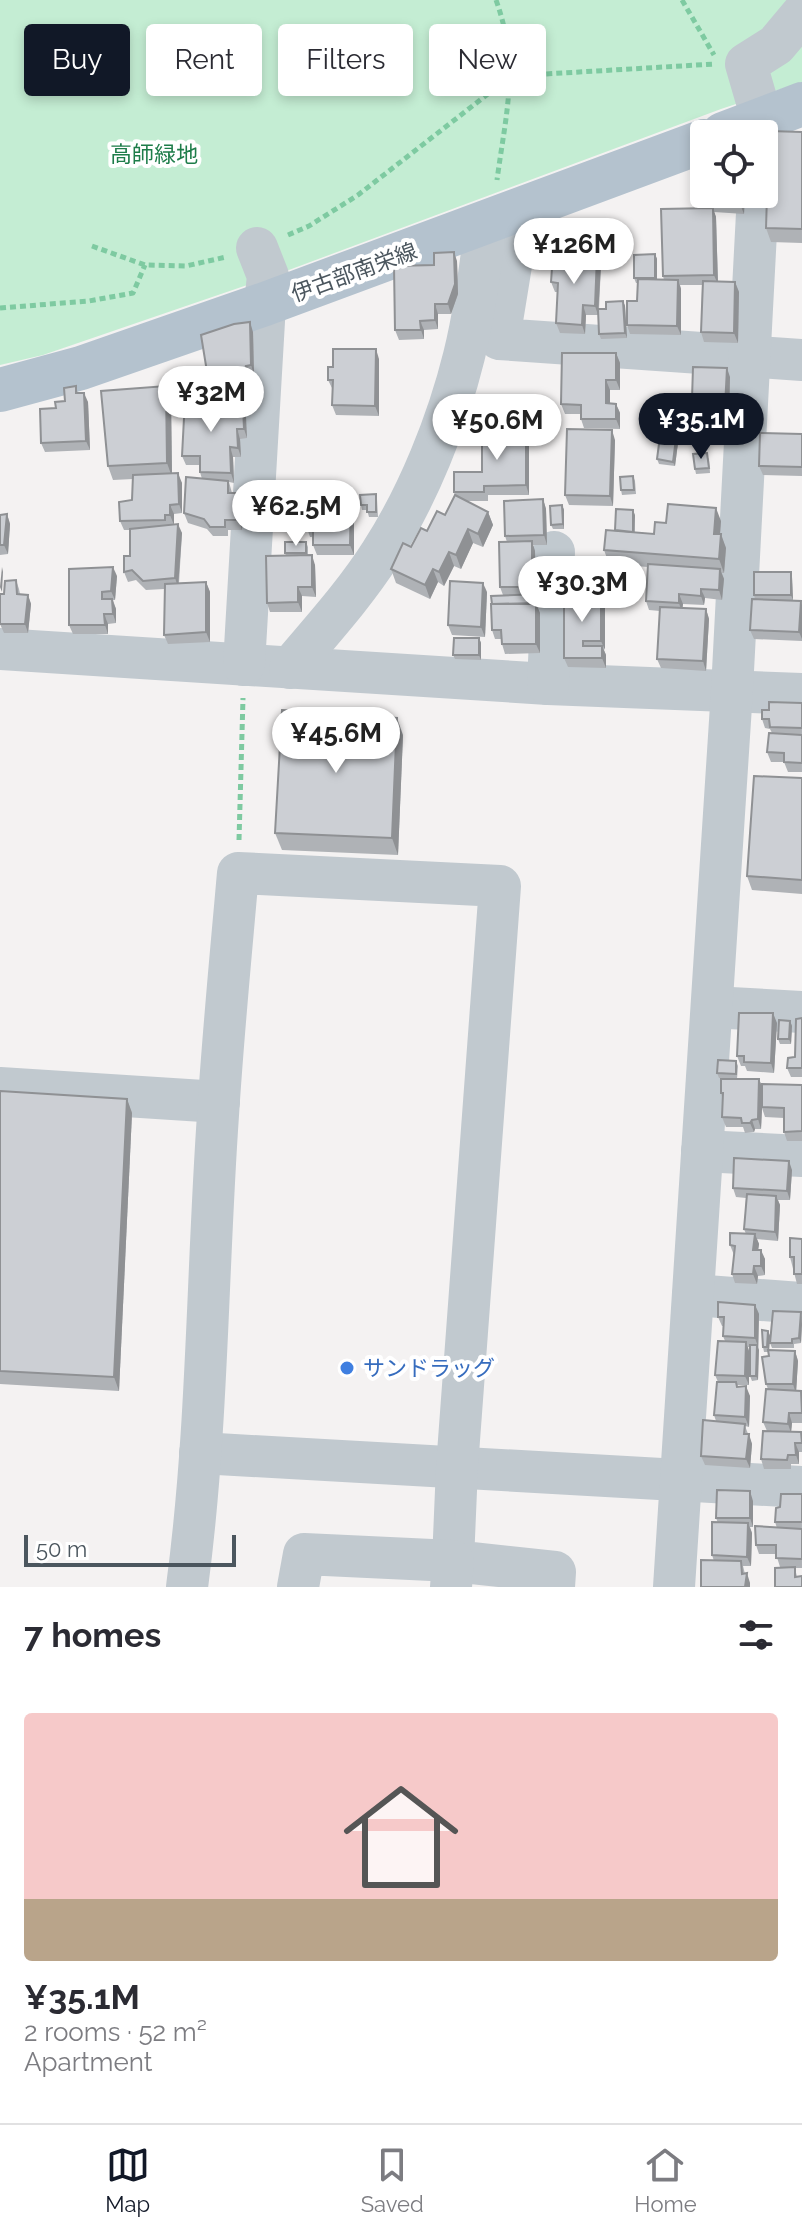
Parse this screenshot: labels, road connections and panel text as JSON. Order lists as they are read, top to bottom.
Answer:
{
  "streets": {
    "main road": ["伊古部南栄線"]
  },
  "parks": ["高師緑地"],
  "places": ["サンドラッグ"],
  "scale_bar": "50 m",
  "page": {
    "chip": [
      "Buy",
      "Rent",
      "Filters",
      "New"
    ],
    "price": [
      "¥126M",
      "¥32M",
      "¥35.1M",
      "¥50.6M",
      "¥62.5M",
      "¥30.3M",
      "¥45.6M"
    ],
    "scale": "50 m",
    "heading": "7 homes",
    "list": [
      {
        "name": "¥35.1M",
        "note": "2 rooms · 52 m² · Apartment"
      }
    ],
    "tabs": ["Map", "Saved", "Home"]
  }
}
